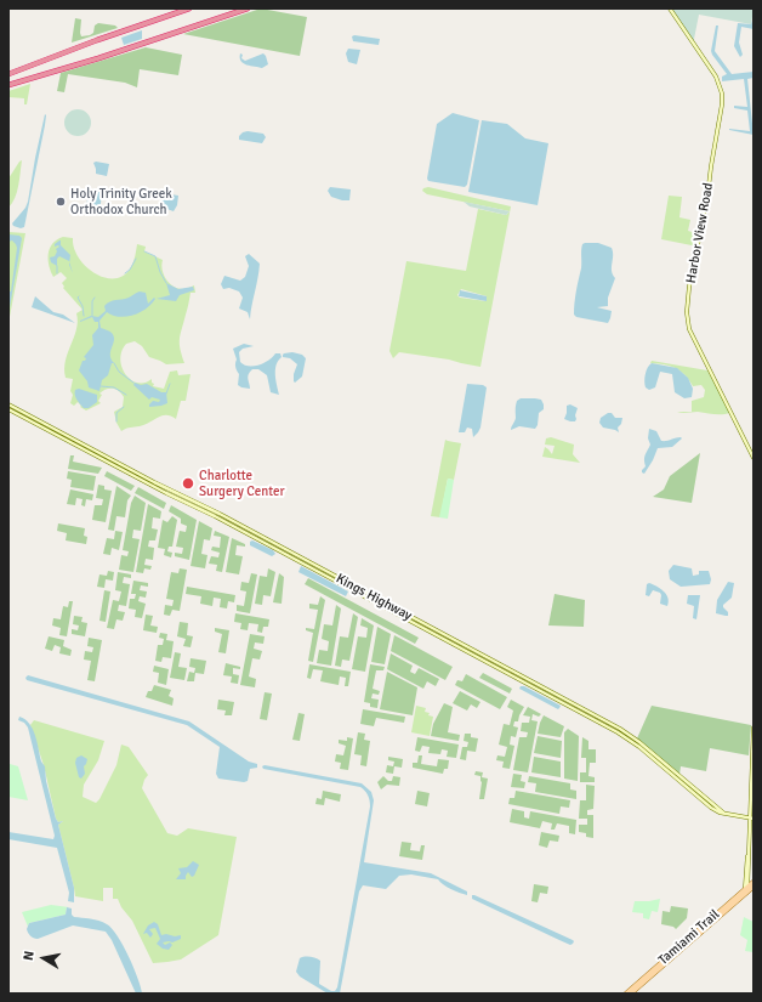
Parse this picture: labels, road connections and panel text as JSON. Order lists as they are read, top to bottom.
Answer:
{
  "streets": {
    "main road": ["Harbor View Road", "Kings Highway", "Tamiami Trail"]
  },
  "places": ["Holy Trinity Greek Orthodox Church", "Charlotte Surgery Center"],
  "north": "left"
}
